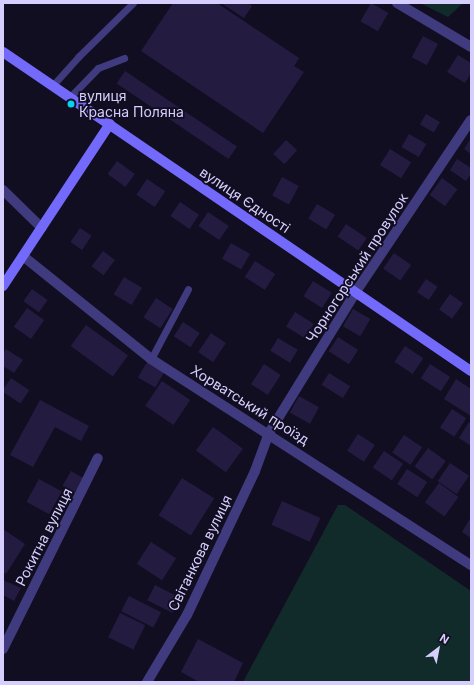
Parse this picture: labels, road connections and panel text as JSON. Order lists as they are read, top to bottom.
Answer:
{
  "streets": {
    "main road": ["вулиця Єдності"],
    "street": [
      "Чорногорський провулок",
      "Хорватський проїзд",
      "Рокитна вулиця",
      "Світанкова вулиця"
    ]
  },
  "crossings": [
    ["вулиця Єдності", "Чорногорський провулок"],
    ["Чорногорський провулок", "Хорватський проїзд"],
    ["Чорногорський провулок", "Світанкова вулиця"],
    ["Хорватський проїзд", "Світанкова вулиця"]
  ],
  "places": ["вулиця Красна Поляна"],
  "north": "top right"
}
